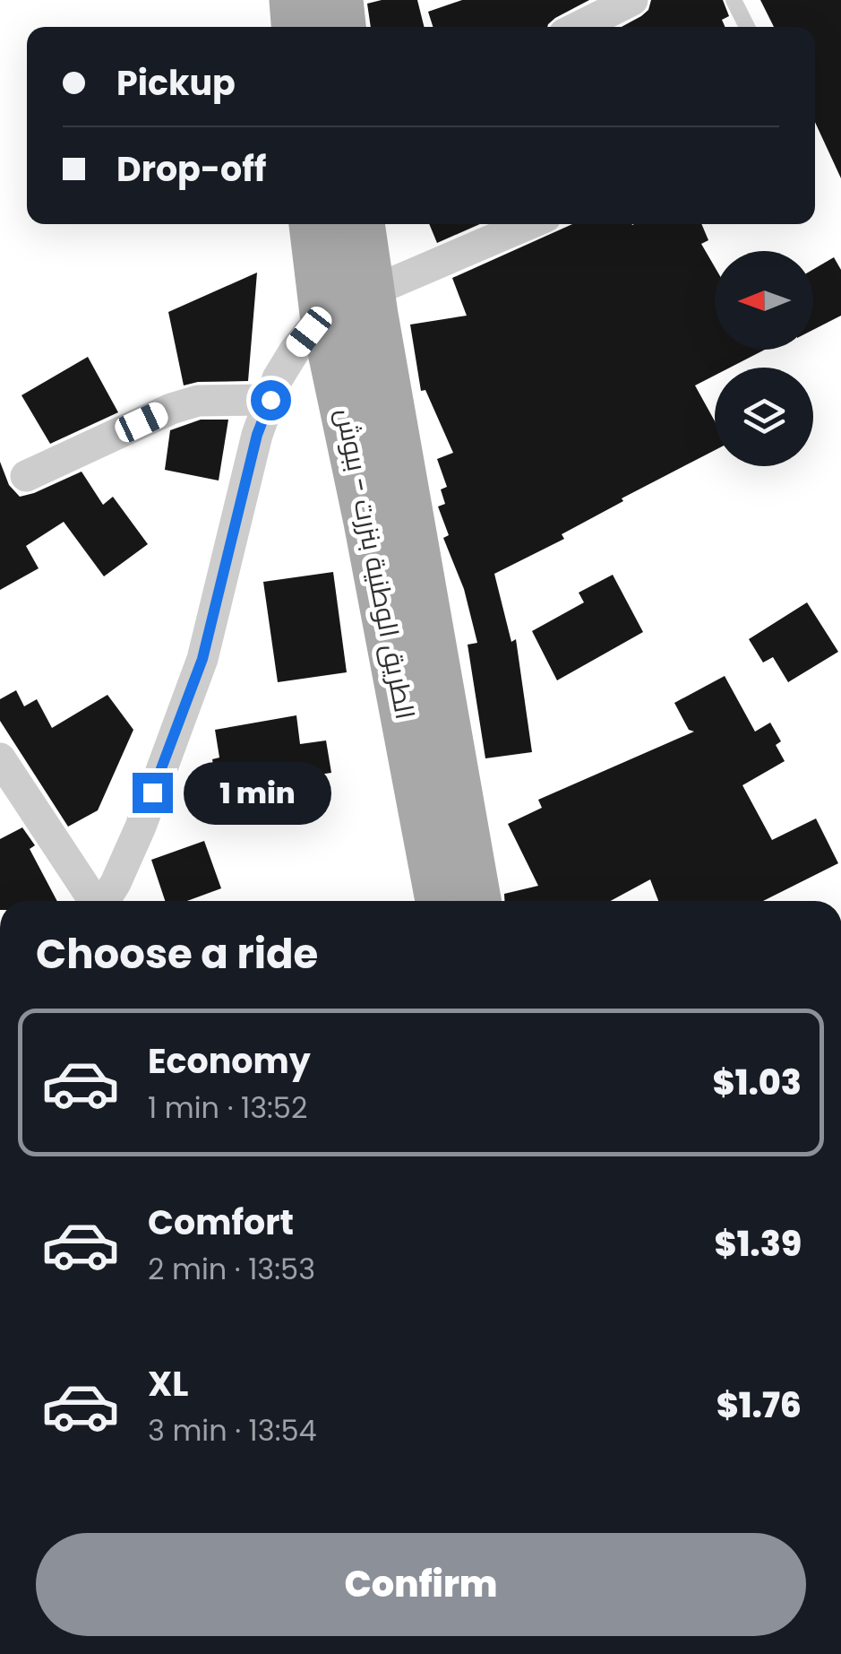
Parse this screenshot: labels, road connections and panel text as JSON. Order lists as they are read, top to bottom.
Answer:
{
  "streets": {
    "main road": ["الطريق الوطنية بنزرت - ببوش"]
  },
  "north": "left",
  "page": {
    "banner": ["Pickup", "Drop-off"],
    "bubble": "1 min",
    "heading": "Choose a ride",
    "list": [
      {
        "name": "Economy",
        "note": "1 min · 13:52",
        "value": "$1.03"
      },
      {
        "name": "Comfort",
        "note": "2 min · 13:53",
        "value": "$1.39"
      },
      {
        "name": "XL",
        "note": "3 min · 13:54",
        "value": "$1.76"
      }
    ],
    "buttons": "Confirm"
  }
}
